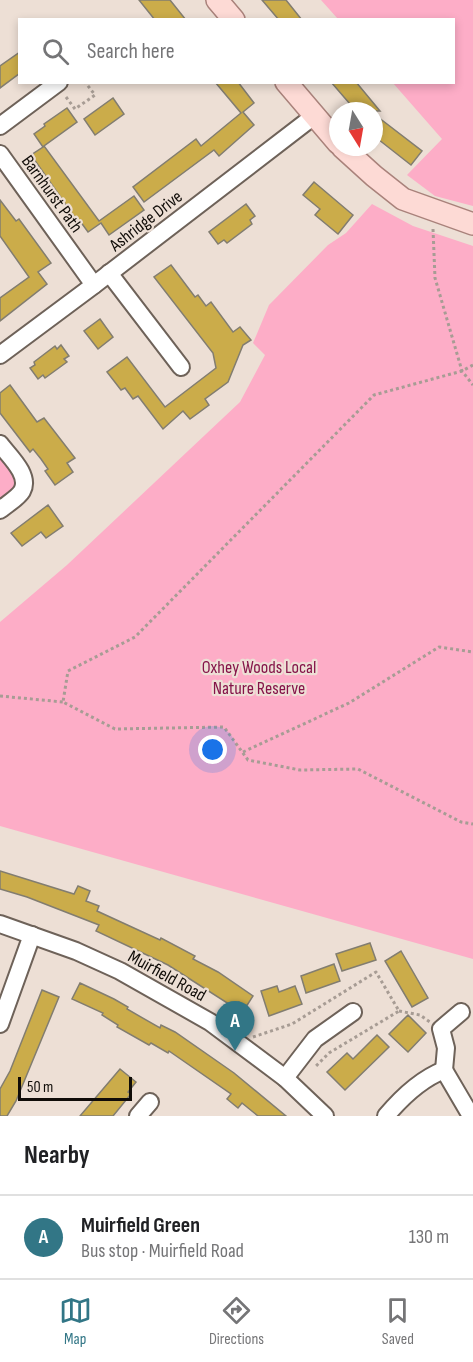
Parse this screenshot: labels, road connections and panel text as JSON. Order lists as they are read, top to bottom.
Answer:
{
  "streets": {
    "street": ["Barnhurst Path", "Ashridge Drive", "Muirfield Road"]
  },
  "crossings": [
    ["Barnhurst Path", "Ashridge Drive"]
  ],
  "parks": ["Oxhey Woods Local Nature Reserve"],
  "scale_bar": "50 m",
  "north": "bottom",
  "page": {
    "search": "Search here",
    "pins": "A",
    "scale": "50 m",
    "heading": "Nearby",
    "list": [
      {
        "mark": "A",
        "name": "Muirfield Green",
        "note": "Bus stop · Muirfield Road",
        "value": "130 m"
      }
    ],
    "nav": ["Map", "Directions", "Saved"]
  }
}
